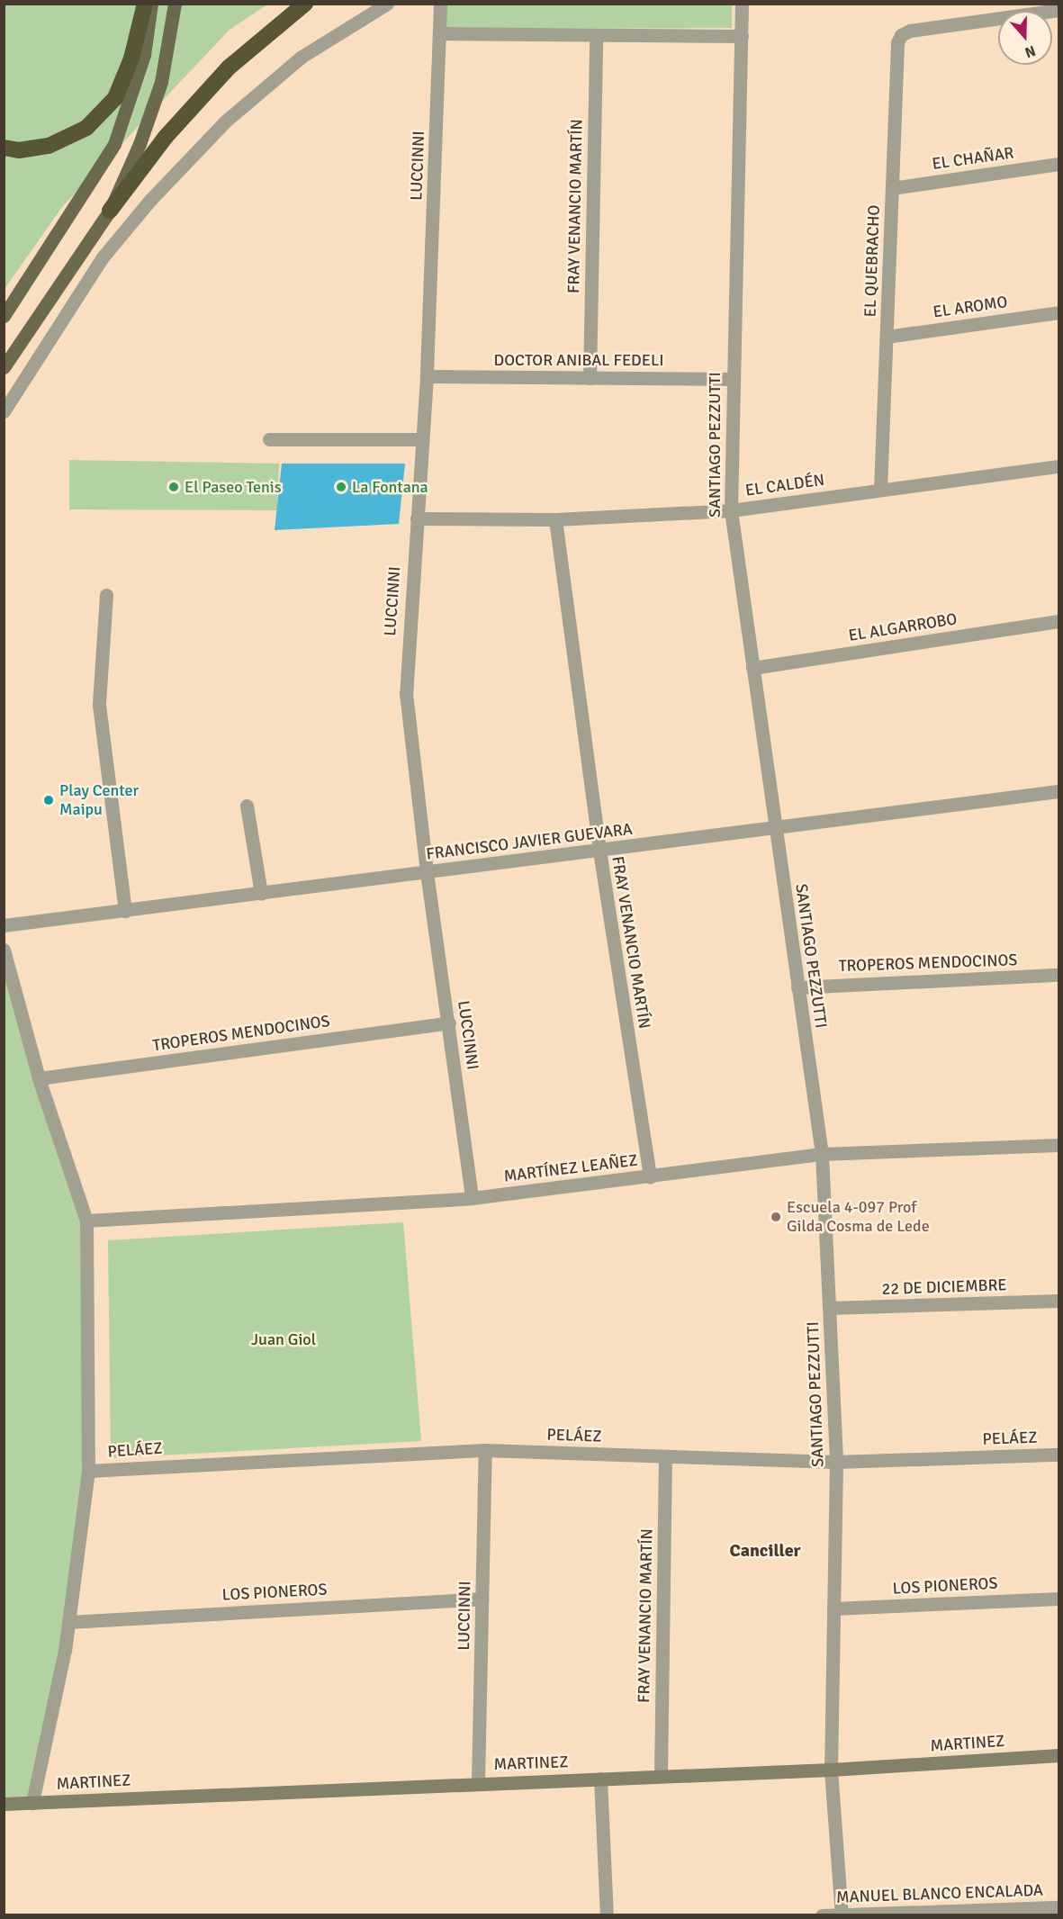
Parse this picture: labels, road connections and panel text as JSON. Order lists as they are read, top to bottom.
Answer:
{
  "streets": {
    "street": [
      "EL CHAÑAR",
      "LUCCINNI",
      "FRAY VENANCIO MARTÍN",
      "EL QUEBRACHO",
      "EL AROMO",
      "DOCTOR ANIBAL FEDELI",
      "SANTIAGO PEZZUTTI",
      "EL CALDÉN",
      "EL ALGARROBO",
      "FRANCISCO JAVIER GUEVARA",
      "TROPEROS MENDOCINOS",
      "MARTÍNEZ LEAÑEZ",
      "22 DE DICIEMBRE",
      "PELÁEZ",
      "LOS PIONEROS",
      "MARTINEZ",
      "MANUEL BLANCO ENCALADA"
    ]
  },
  "crossings": [
    ["EL CHAÑAR", "EL QUEBRACHO"],
    ["LUCCINNI", "DOCTOR ANIBAL FEDELI"],
    ["LUCCINNI", "EL CALDÉN"],
    ["LUCCINNI", "FRANCISCO JAVIER GUEVARA"],
    ["LUCCINNI", "TROPEROS MENDOCINOS"],
    ["LUCCINNI", "MARTÍNEZ LEAÑEZ"],
    ["LUCCINNI", "PELÁEZ"],
    ["LUCCINNI", "LOS PIONEROS"],
    ["LUCCINNI", "MARTINEZ"],
    ["FRAY VENANCIO MARTÍN", "DOCTOR ANIBAL FEDELI"],
    ["FRAY VENANCIO MARTÍN", "EL CALDÉN"],
    ["FRAY VENANCIO MARTÍN", "FRANCISCO JAVIER GUEVARA"],
    ["FRAY VENANCIO MARTÍN", "MARTÍNEZ LEAÑEZ"],
    ["FRAY VENANCIO MARTÍN", "PELÁEZ"],
    ["FRAY VENANCIO MARTÍN", "MARTINEZ"],
    ["EL QUEBRACHO", "EL AROMO"],
    ["EL QUEBRACHO", "EL CALDÉN"],
    ["DOCTOR ANIBAL FEDELI", "SANTIAGO PEZZUTTI"],
    ["SANTIAGO PEZZUTTI", "EL CALDÉN"],
    ["SANTIAGO PEZZUTTI", "EL ALGARROBO"],
    ["SANTIAGO PEZZUTTI", "FRANCISCO JAVIER GUEVARA"],
    ["SANTIAGO PEZZUTTI", "TROPEROS MENDOCINOS"],
    ["SANTIAGO PEZZUTTI", "MARTÍNEZ LEAÑEZ"],
    ["SANTIAGO PEZZUTTI", "22 DE DICIEMBRE"],
    ["SANTIAGO PEZZUTTI", "PELÁEZ"],
    ["SANTIAGO PEZZUTTI", "LOS PIONEROS"],
    ["SANTIAGO PEZZUTTI", "MARTINEZ"],
    ["SANTIAGO PEZZUTTI", "MANUEL BLANCO ENCALADA"]
  ],
  "districts": ["Canciller"],
  "parks": ["Juan Giol"],
  "places": [
    "El Paseo Tenis",
    "La Fontana",
    "Play Center Maipu",
    "Escuela 4-097 Prof Gilda Cosma de Lede"
  ],
  "north": "bottom"
}
